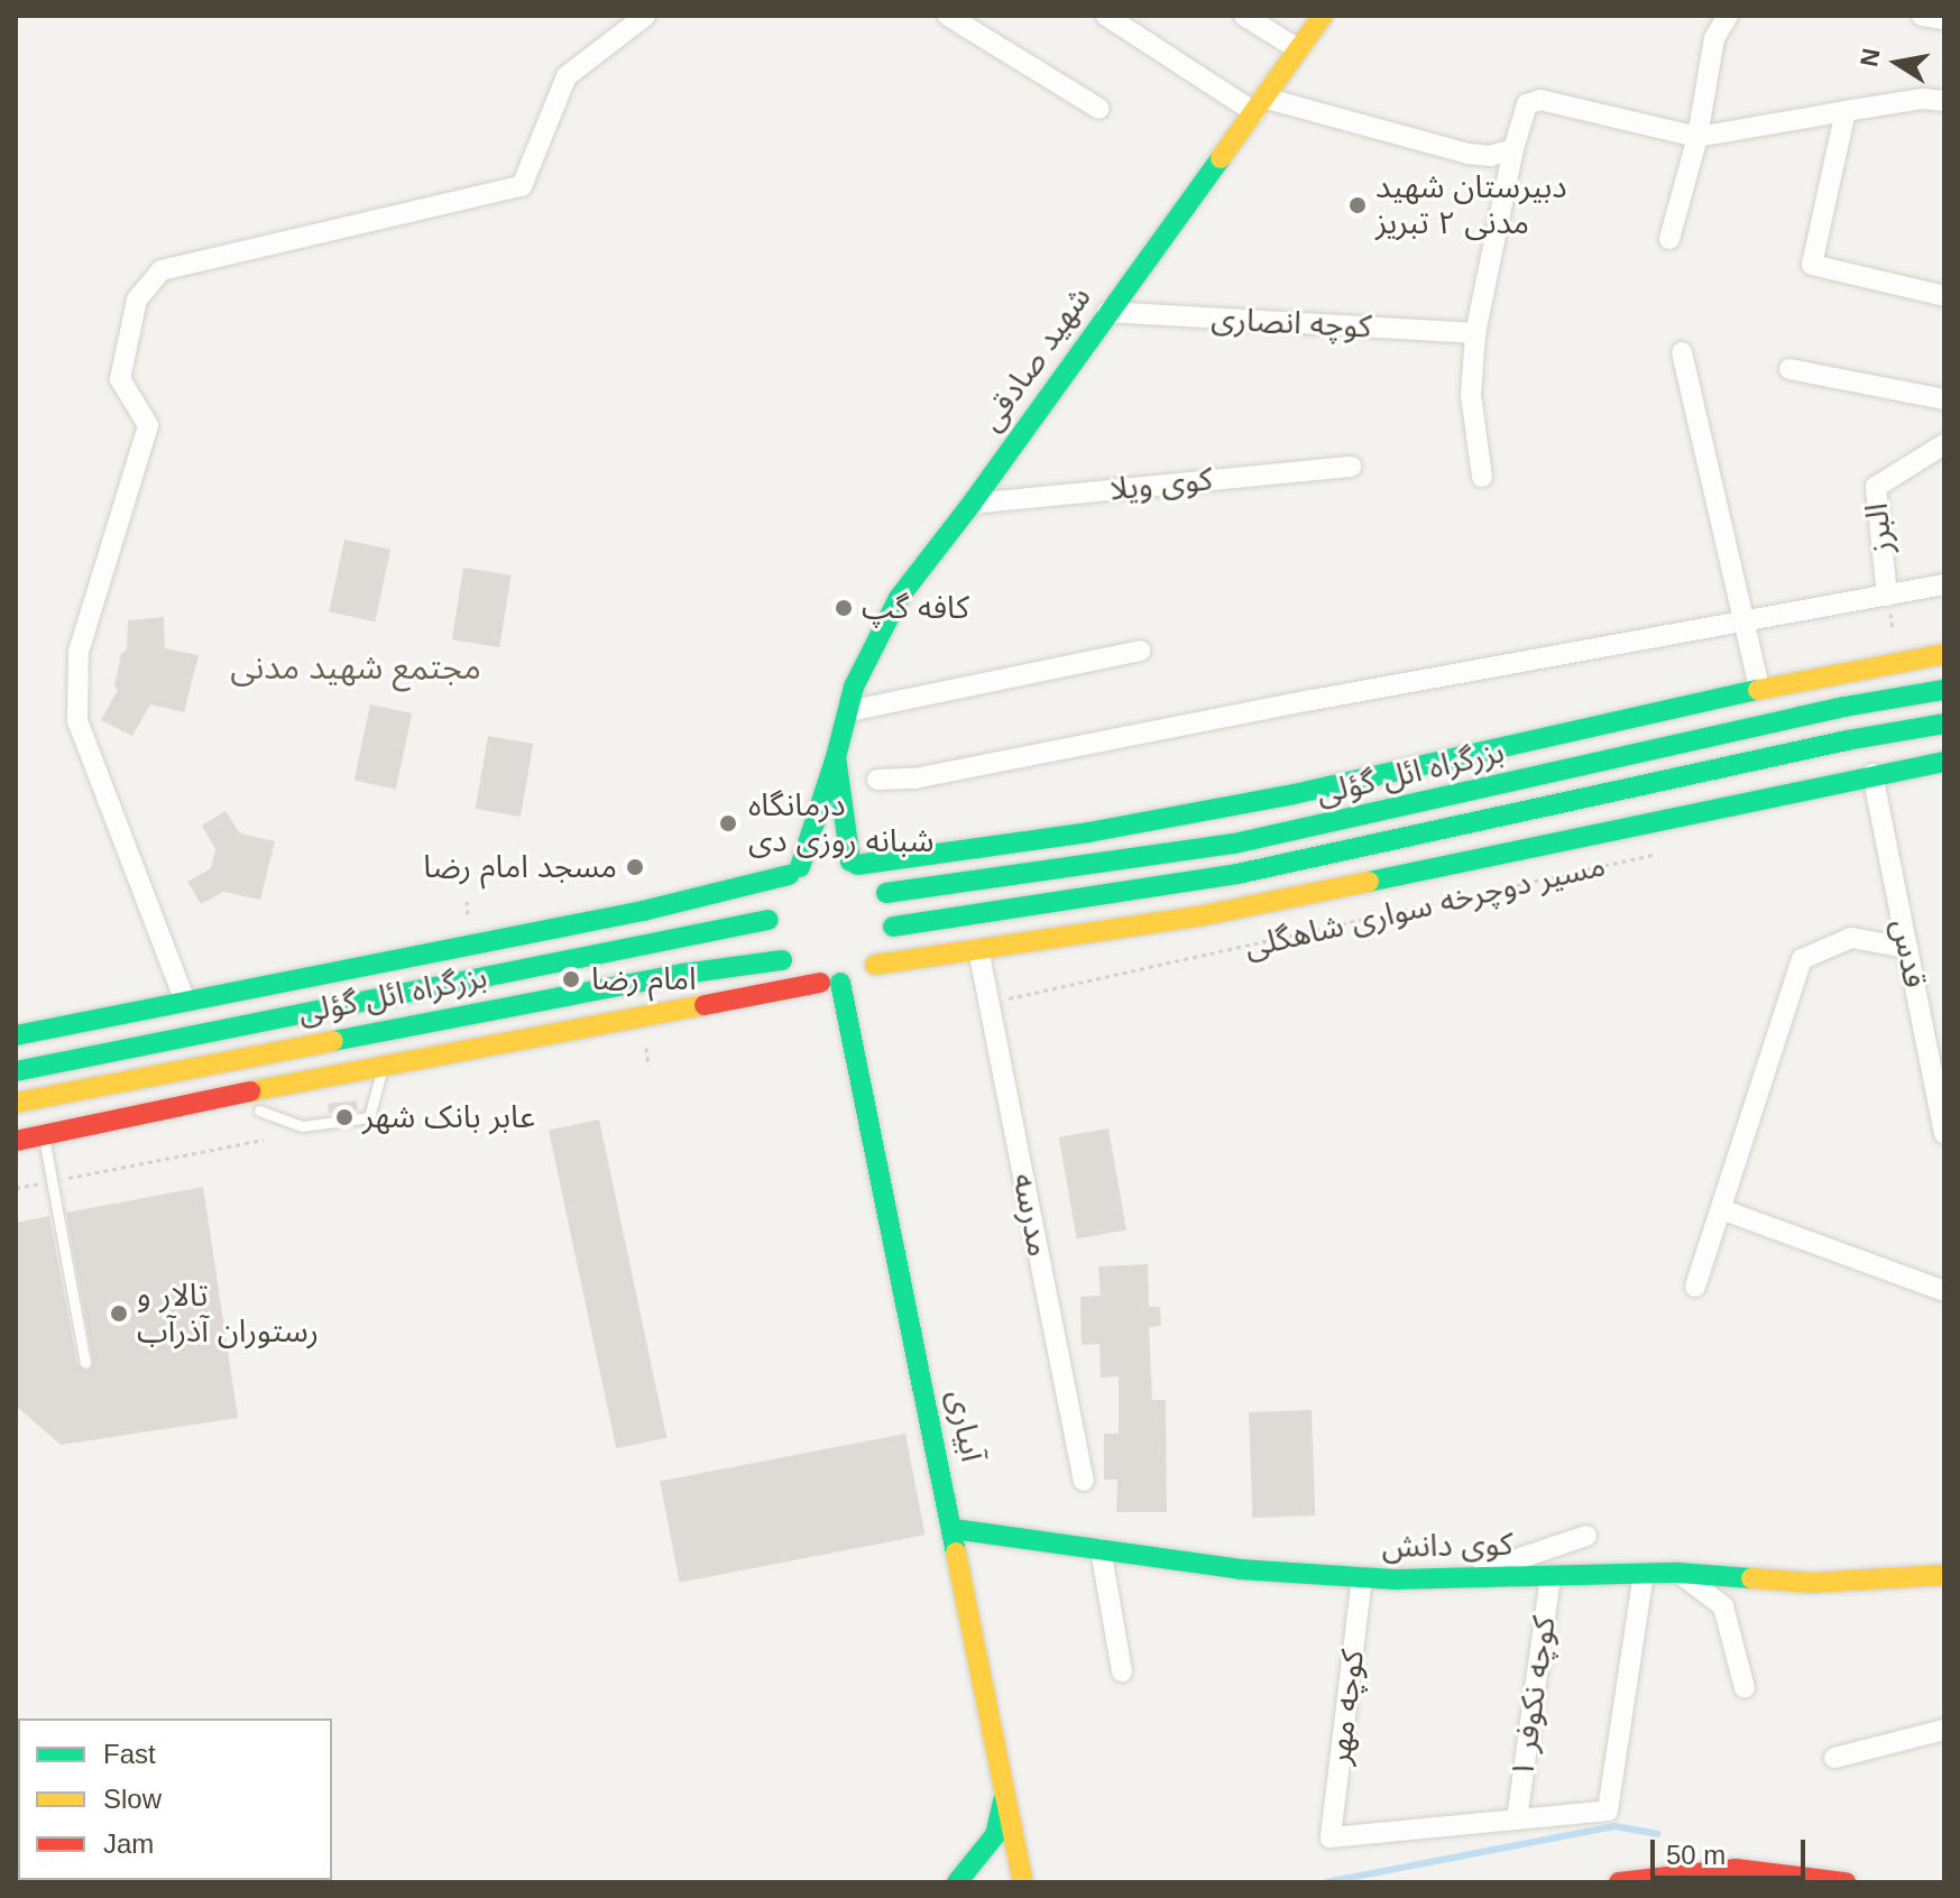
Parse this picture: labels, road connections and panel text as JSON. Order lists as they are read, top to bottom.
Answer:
{
  "streets": {
    "main road": [
      "شهید صادقی",
      "بزرگراه ائل گؤلی",
      "آبیاری",
      "کوی دانش"
    ],
    "street": [
      "کوچه انصاری",
      "کوی ویلا",
      "البرز",
      "قدس",
      "مدرسه",
      "کوچه نکوفر ۱",
      "کوچه مهر"
    ],
    "path": ["مسیر دوچرخه سواری شاهگلی"]
  },
  "crossings": [
    ["کوچه انصاری", "شهید صادقی"],
    ["شهید صادقی", "کوی ویلا"],
    ["شهید صادقی", "بزرگراه ائل گؤلی"],
    ["شهید صادقی", "آبیاری"],
    ["بزرگراه ائل گؤلی", "آبیاری"],
    ["مسیر دوچرخه سواری شاهگلی", "مدرسه"],
    ["آبیاری", "کوی دانش"],
    ["کوی دانش", "کوچه نکوفر ۱"],
    ["کوی دانش", "کوچه مهر"],
    ["کوچه نکوفر ۱", "کوچه مهر"]
  ],
  "districts": ["مجتمع شهید مدنی"],
  "places": [
    "دبیرستان شهید مدنی ۲ تبریز",
    "کافه گپ",
    "درمانگاه شبانه روزی دی",
    "مسجد امام رضا",
    "امام رضا",
    "عابر بانک شهر",
    "تالار و رستوران آذرآب"
  ],
  "legend": ["Fast", "Slow", "Jam"],
  "scale_bar": "50 m",
  "north": "left"
}
